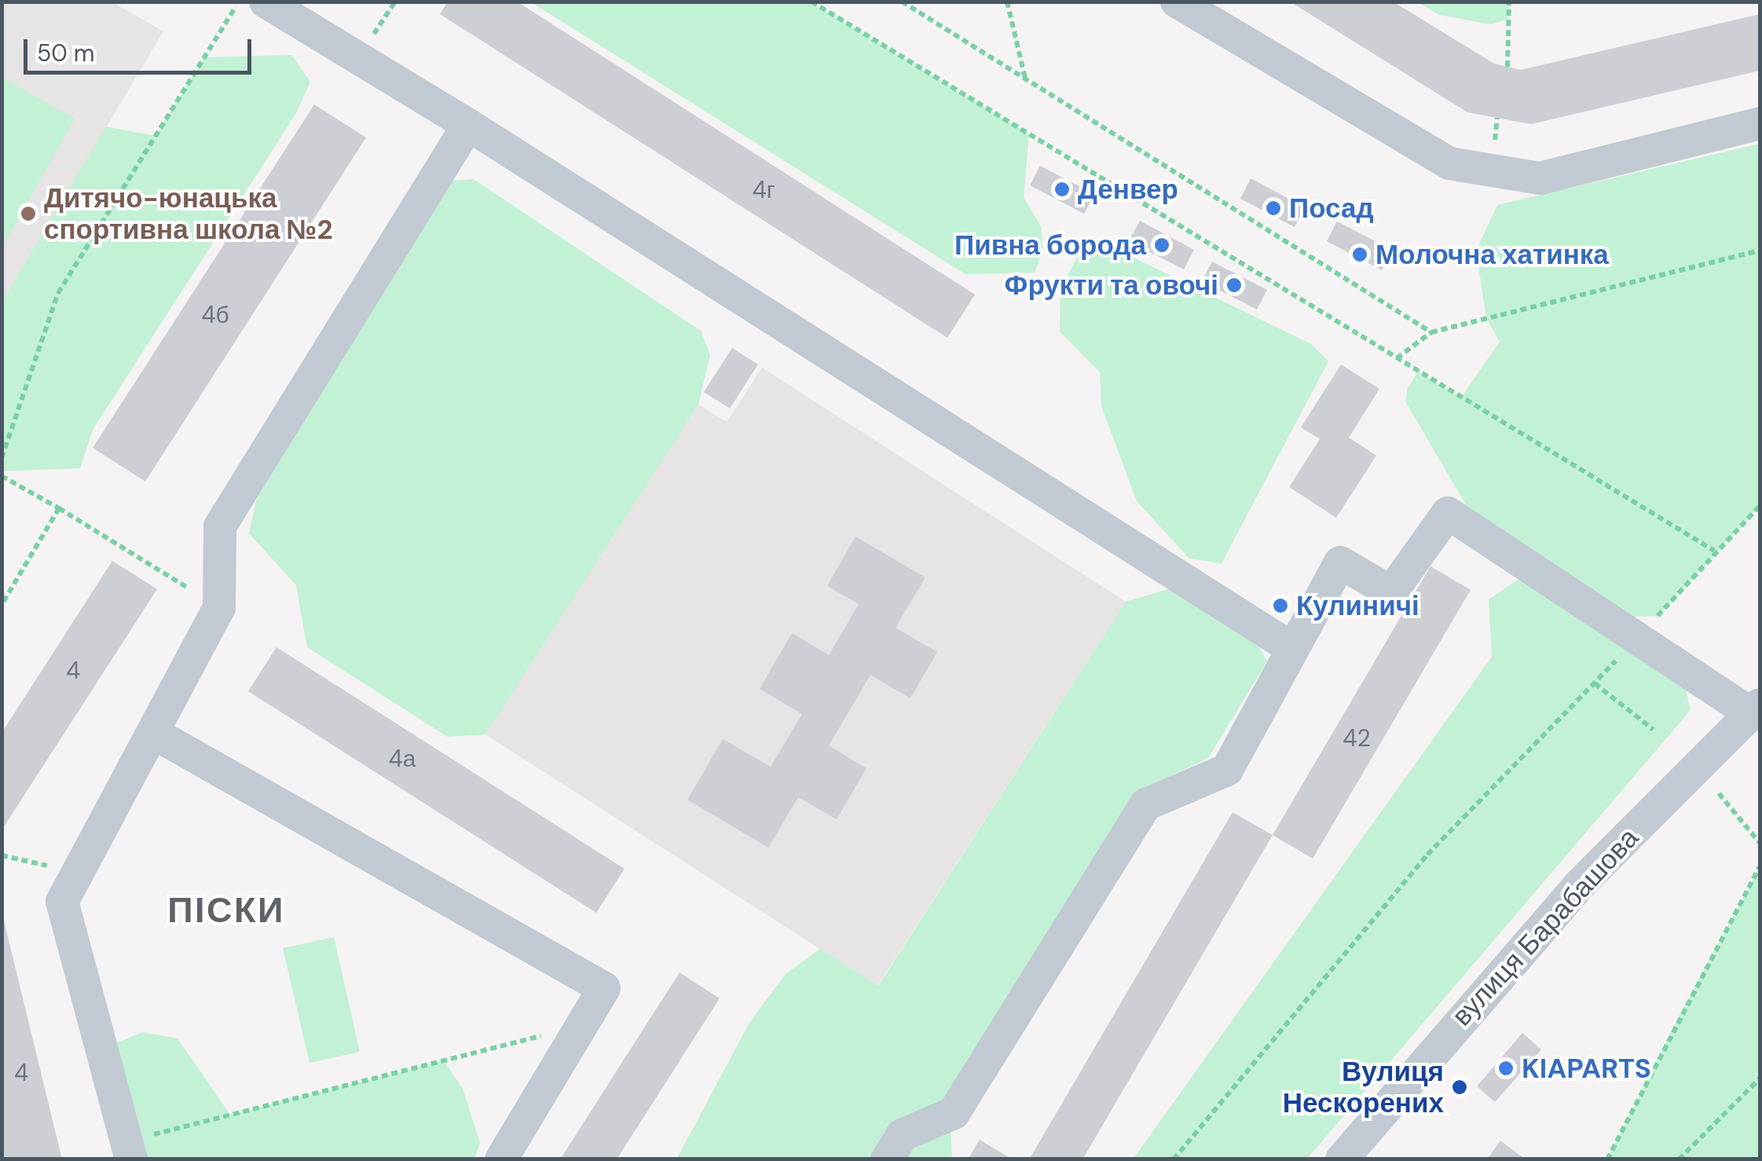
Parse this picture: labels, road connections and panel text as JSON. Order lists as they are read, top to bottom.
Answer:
{
  "streets": {
    "street": ["вулиця Барабашова"]
  },
  "districts": ["ПІСКИ"],
  "places": [
    "Денвер",
    "Посад",
    "Дитячо-юнацька спортивна школа №2",
    "Пивна борода",
    "Молочна хатинка",
    "Фрукти та овочі",
    "Кулиничі",
    "KIAPARTS",
    "Вулиця Нескорених"
  ],
  "house_numbers": [
    "4г",
    "4б",
    "4",
    "42",
    "4а",
    "4"
  ],
  "scale_bar": "50 m"
}
